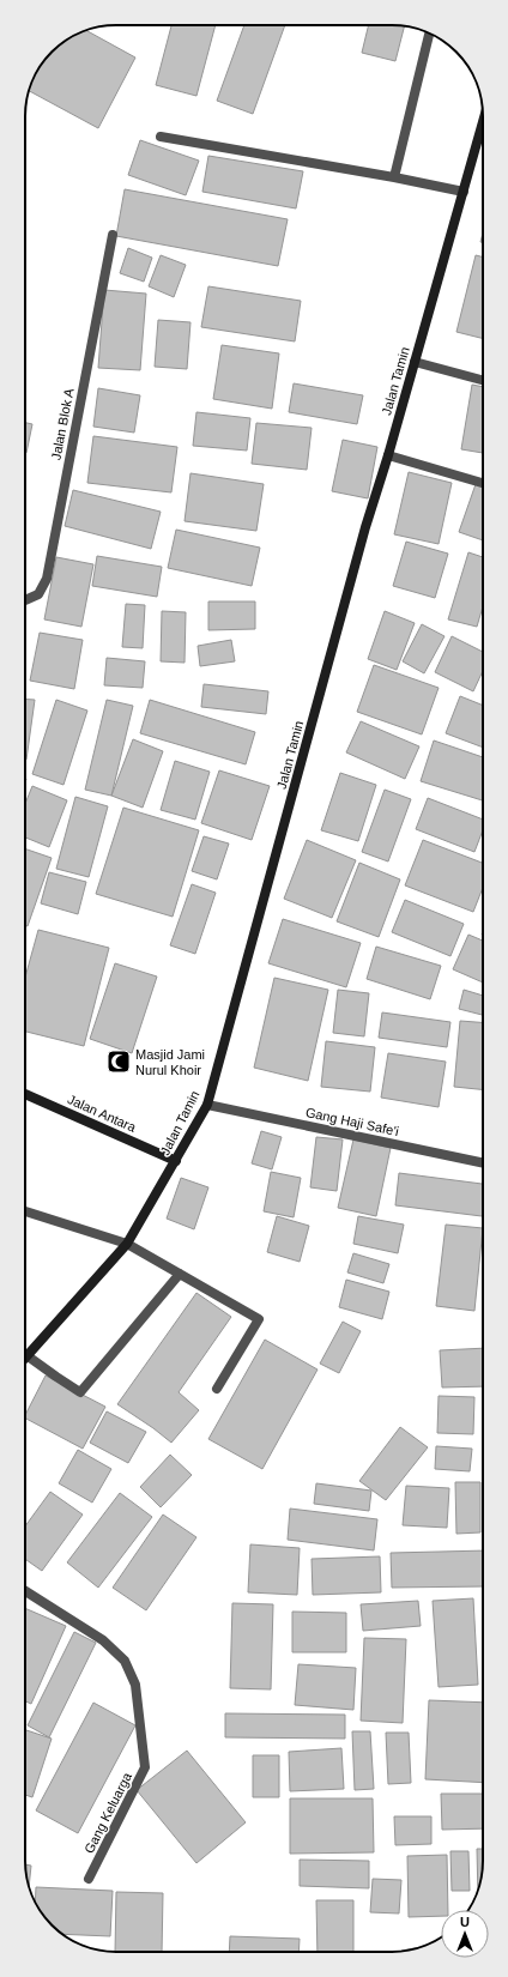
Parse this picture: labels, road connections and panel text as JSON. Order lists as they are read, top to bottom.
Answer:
{
  "streets": {
    "main road": ["Jalan Tamin", "Jalan Antara"],
    "street": ["Jalan Blok A", "Gang Haji Safe'i", "Gang Keluarga"]
  },
  "crossings": [
    ["Jalan Tamin", "Jalan Antara"],
    ["Jalan Tamin", "Gang Haji Safe'i"]
  ],
  "places": {
    "mosque": ["Masjid Jami Nurul Khoir"]
  },
  "north": "top"
}
